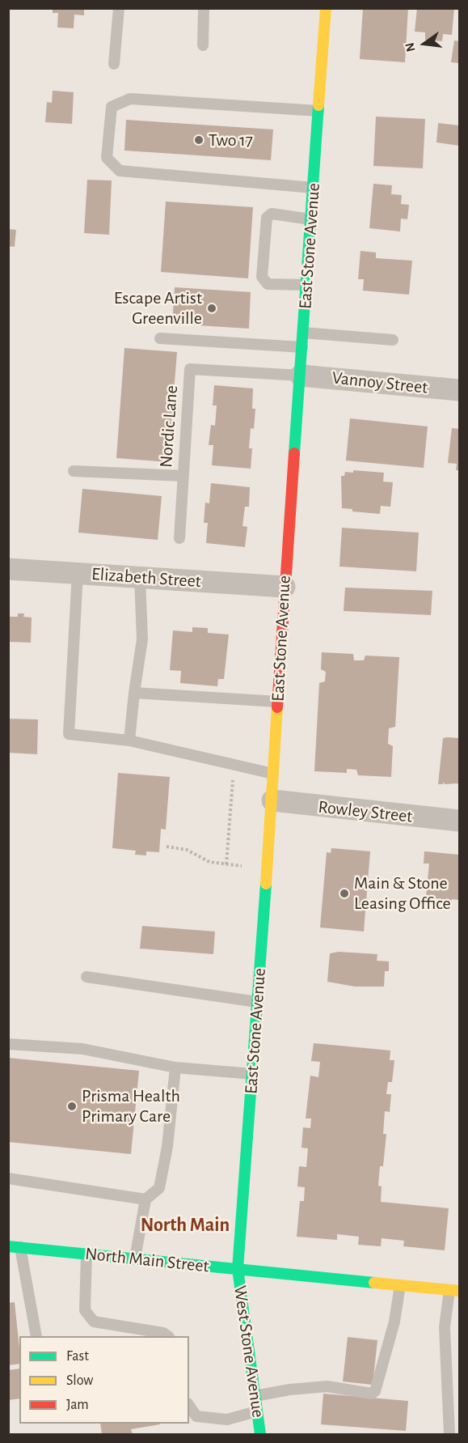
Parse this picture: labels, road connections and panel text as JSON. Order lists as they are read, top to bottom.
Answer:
{
  "streets": {
    "main road": ["East Stone Avenue", "North Main Street", "West Stone Avenue"],
    "street": ["Vannoy Street", "Elizabeth Street", "Rowley Street"],
    "lane": ["Nordic Lane"]
  },
  "crossings": [
    ["East Stone Avenue", "Vannoy Street"],
    ["East Stone Avenue", "Nordic Lane"],
    ["East Stone Avenue", "Elizabeth Street"],
    ["East Stone Avenue", "Rowley Street"],
    ["East Stone Avenue", "North Main Street"],
    ["East Stone Avenue", "West Stone Avenue"],
    ["Vannoy Street", "Nordic Lane"],
    ["North Main Street", "West Stone Avenue"]
  ],
  "districts": ["North Main"],
  "places": [
    "Two 17",
    "Escape Artist Greenville",
    "Main & Stone Leasing Office",
    "Prisma Health Primary Care"
  ],
  "legend": ["Fast", "Slow", "Jam"],
  "north": "left"
}
